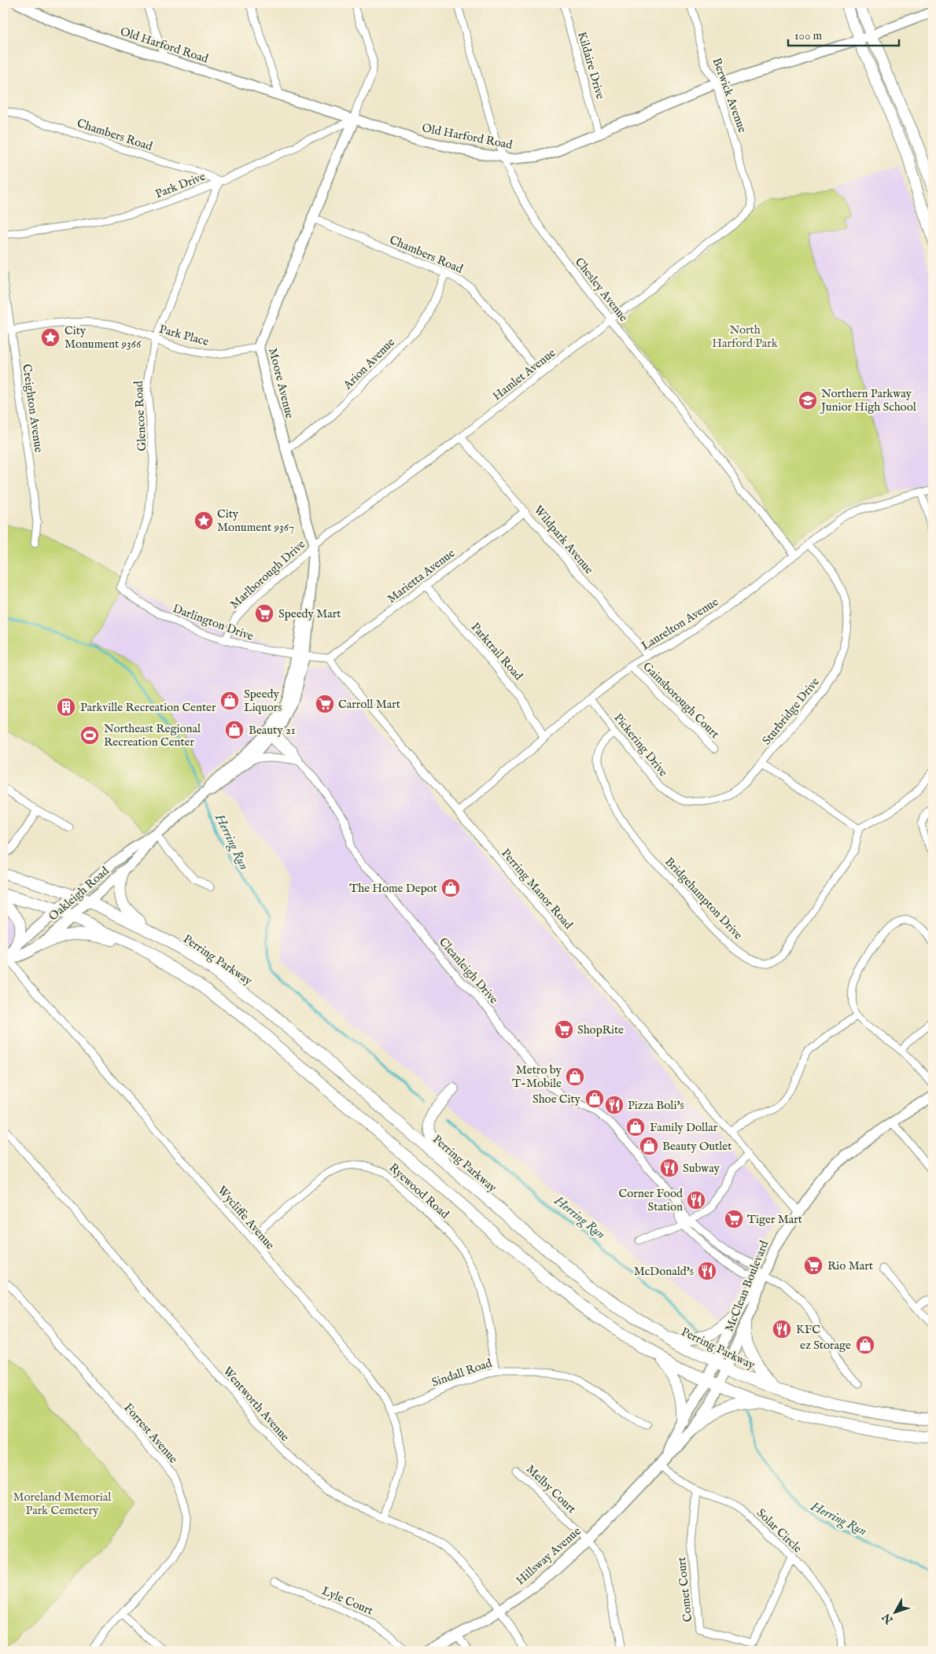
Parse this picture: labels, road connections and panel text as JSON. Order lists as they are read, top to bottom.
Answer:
{
  "streets": {
    "main road": ["Perring Parkway"],
    "street": [
      "Old Harford Road",
      "Kildaire Drive",
      "Berwick Avenue",
      "Chambers Road",
      "Park Drive",
      "Chesley Avenue",
      "Park Place",
      "Arion Avenue",
      "Hamlet Avenue",
      "Moore Avenue",
      "Creighton Avenue",
      "Glencoe Road",
      "Wildpark Avenue",
      "Marlborough Drive",
      "Marietta Avenue",
      "Darlington Drive",
      "Laurelton Avenue",
      "Parktrail Road",
      "Gainsborough Court",
      "Sturbridge Drive",
      "Pickering Drive",
      "Perring Manor Road",
      "Oakleigh Road",
      "Bridgehampton Drive",
      "Cleanleigh Drive",
      "Ryewood Road",
      "Wycliffe Avenue",
      "McClean Boulevard",
      "Sindall Road",
      "Wentworth Avenue",
      "Forrest Avenue",
      "Melby Court",
      "Solar Circle",
      "Hillsway Avenue",
      "Comet Court",
      "Lyle Court"
    ]
  },
  "crossings": [
    ["Old Harford Road", "Kildaire Drive"],
    ["Old Harford Road", "Berwick Avenue"],
    ["Old Harford Road", "Park Drive"],
    ["Old Harford Road", "Chesley Avenue"],
    ["Old Harford Road", "Moore Avenue"],
    ["Berwick Avenue", "Hamlet Avenue"],
    ["Chambers Road", "Park Drive"],
    ["Chambers Road", "Arion Avenue"],
    ["Chambers Road", "Hamlet Avenue"],
    ["Chambers Road", "Moore Avenue"],
    ["Chambers Road", "Glencoe Road"],
    ["Park Drive", "Moore Avenue"],
    ["Park Drive", "Glencoe Road"],
    ["Chesley Avenue", "Hamlet Avenue"],
    ["Chesley Avenue", "Laurelton Avenue"],
    ["Park Place", "Moore Avenue"],
    ["Park Place", "Creighton Avenue"],
    ["Park Place", "Glencoe Road"],
    ["Arion Avenue", "Moore Avenue"],
    ["Hamlet Avenue", "Moore Avenue"],
    ["Hamlet Avenue", "Wildpark Avenue"],
    ["Hamlet Avenue", "Marlborough Drive"],
    ["Moore Avenue", "Marlborough Drive"],
    ["Moore Avenue", "Darlington Drive"],
    ["Moore Avenue", "Oakleigh Road"],
    ["Glencoe Road", "Darlington Drive"],
    ["Wildpark Avenue", "Marietta Avenue"],
    ["Wildpark Avenue", "Laurelton Avenue"],
    ["Marlborough Drive", "Darlington Drive"],
    ["Marietta Avenue", "Darlington Drive"],
    ["Marietta Avenue", "Parktrail Road"],
    ["Marietta Avenue", "Perring Manor Road"],
    ["Darlington Drive", "Perring Manor Road"],
    ["Darlington Drive", "Oakleigh Road"],
    ["Laurelton Avenue", "Parktrail Road"],
    ["Laurelton Avenue", "Gainsborough Court"],
    ["Laurelton Avenue", "Sturbridge Drive"],
    ["Laurelton Avenue", "Pickering Drive"],
    ["Laurelton Avenue", "Perring Manor Road"],
    ["Sturbridge Drive", "Pickering Drive"],
    ["Pickering Drive", "Bridgehampton Drive"],
    ["Perring Manor Road", "McClean Boulevard"],
    ["Oakleigh Road", "Perring Parkway"],
    ["Oakleigh Road", "Cleanleigh Drive"],
    ["Oakleigh Road", "Wycliffe Avenue"],
    ["Perring Parkway", "McClean Boulevard"],
    ["Perring Parkway", "Hillsway Avenue"],
    ["Cleanleigh Drive", "McClean Boulevard"],
    ["Cleanleigh Drive", "Hillsway Avenue"],
    ["Ryewood Road", "Wycliffe Avenue"],
    ["Ryewood Road", "Sindall Road"],
    ["Wycliffe Avenue", "Sindall Road"],
    ["Wycliffe Avenue", "Wentworth Avenue"],
    ["McClean Boulevard", "Hillsway Avenue"],
    ["Wentworth Avenue", "Hillsway Avenue"],
    ["Melby Court", "Hillsway Avenue"],
    ["Solar Circle", "Hillsway Avenue"],
    ["Solar Circle", "Comet Court"]
  ],
  "water": ["Herring Run"],
  "parks": ["North Harford Park", "Moreland Memorial Park Cemetery"],
  "places": {
    "place": ["City Monument 9366", "City Monument 9367"],
    "school or university": ["Northern Parkway Junior High School"],
    "supermarket": [
      "Speedy Mart",
      "Carroll Mart",
      "ShopRite",
      "Tiger Mart",
      "Rio Mart"
    ],
    "shop": [
      "Speedy Liquors",
      "Beauty 21",
      "The Home Depot",
      "Metro by T-Mobile",
      "Shoe City",
      "Family Dollar",
      "Beauty Outlet",
      "ez Storage"
    ],
    "building": ["Parkville Recreation Center"],
    "sports": ["Northeast Regional Recreation Center"],
    "restaurant": [
      "Pizza Boli's",
      "Subway",
      "Corner Food Station",
      "McDonald's",
      "KFC"
    ]
  },
  "scale_bar": "100 m",
  "north": "bottom left"
}
